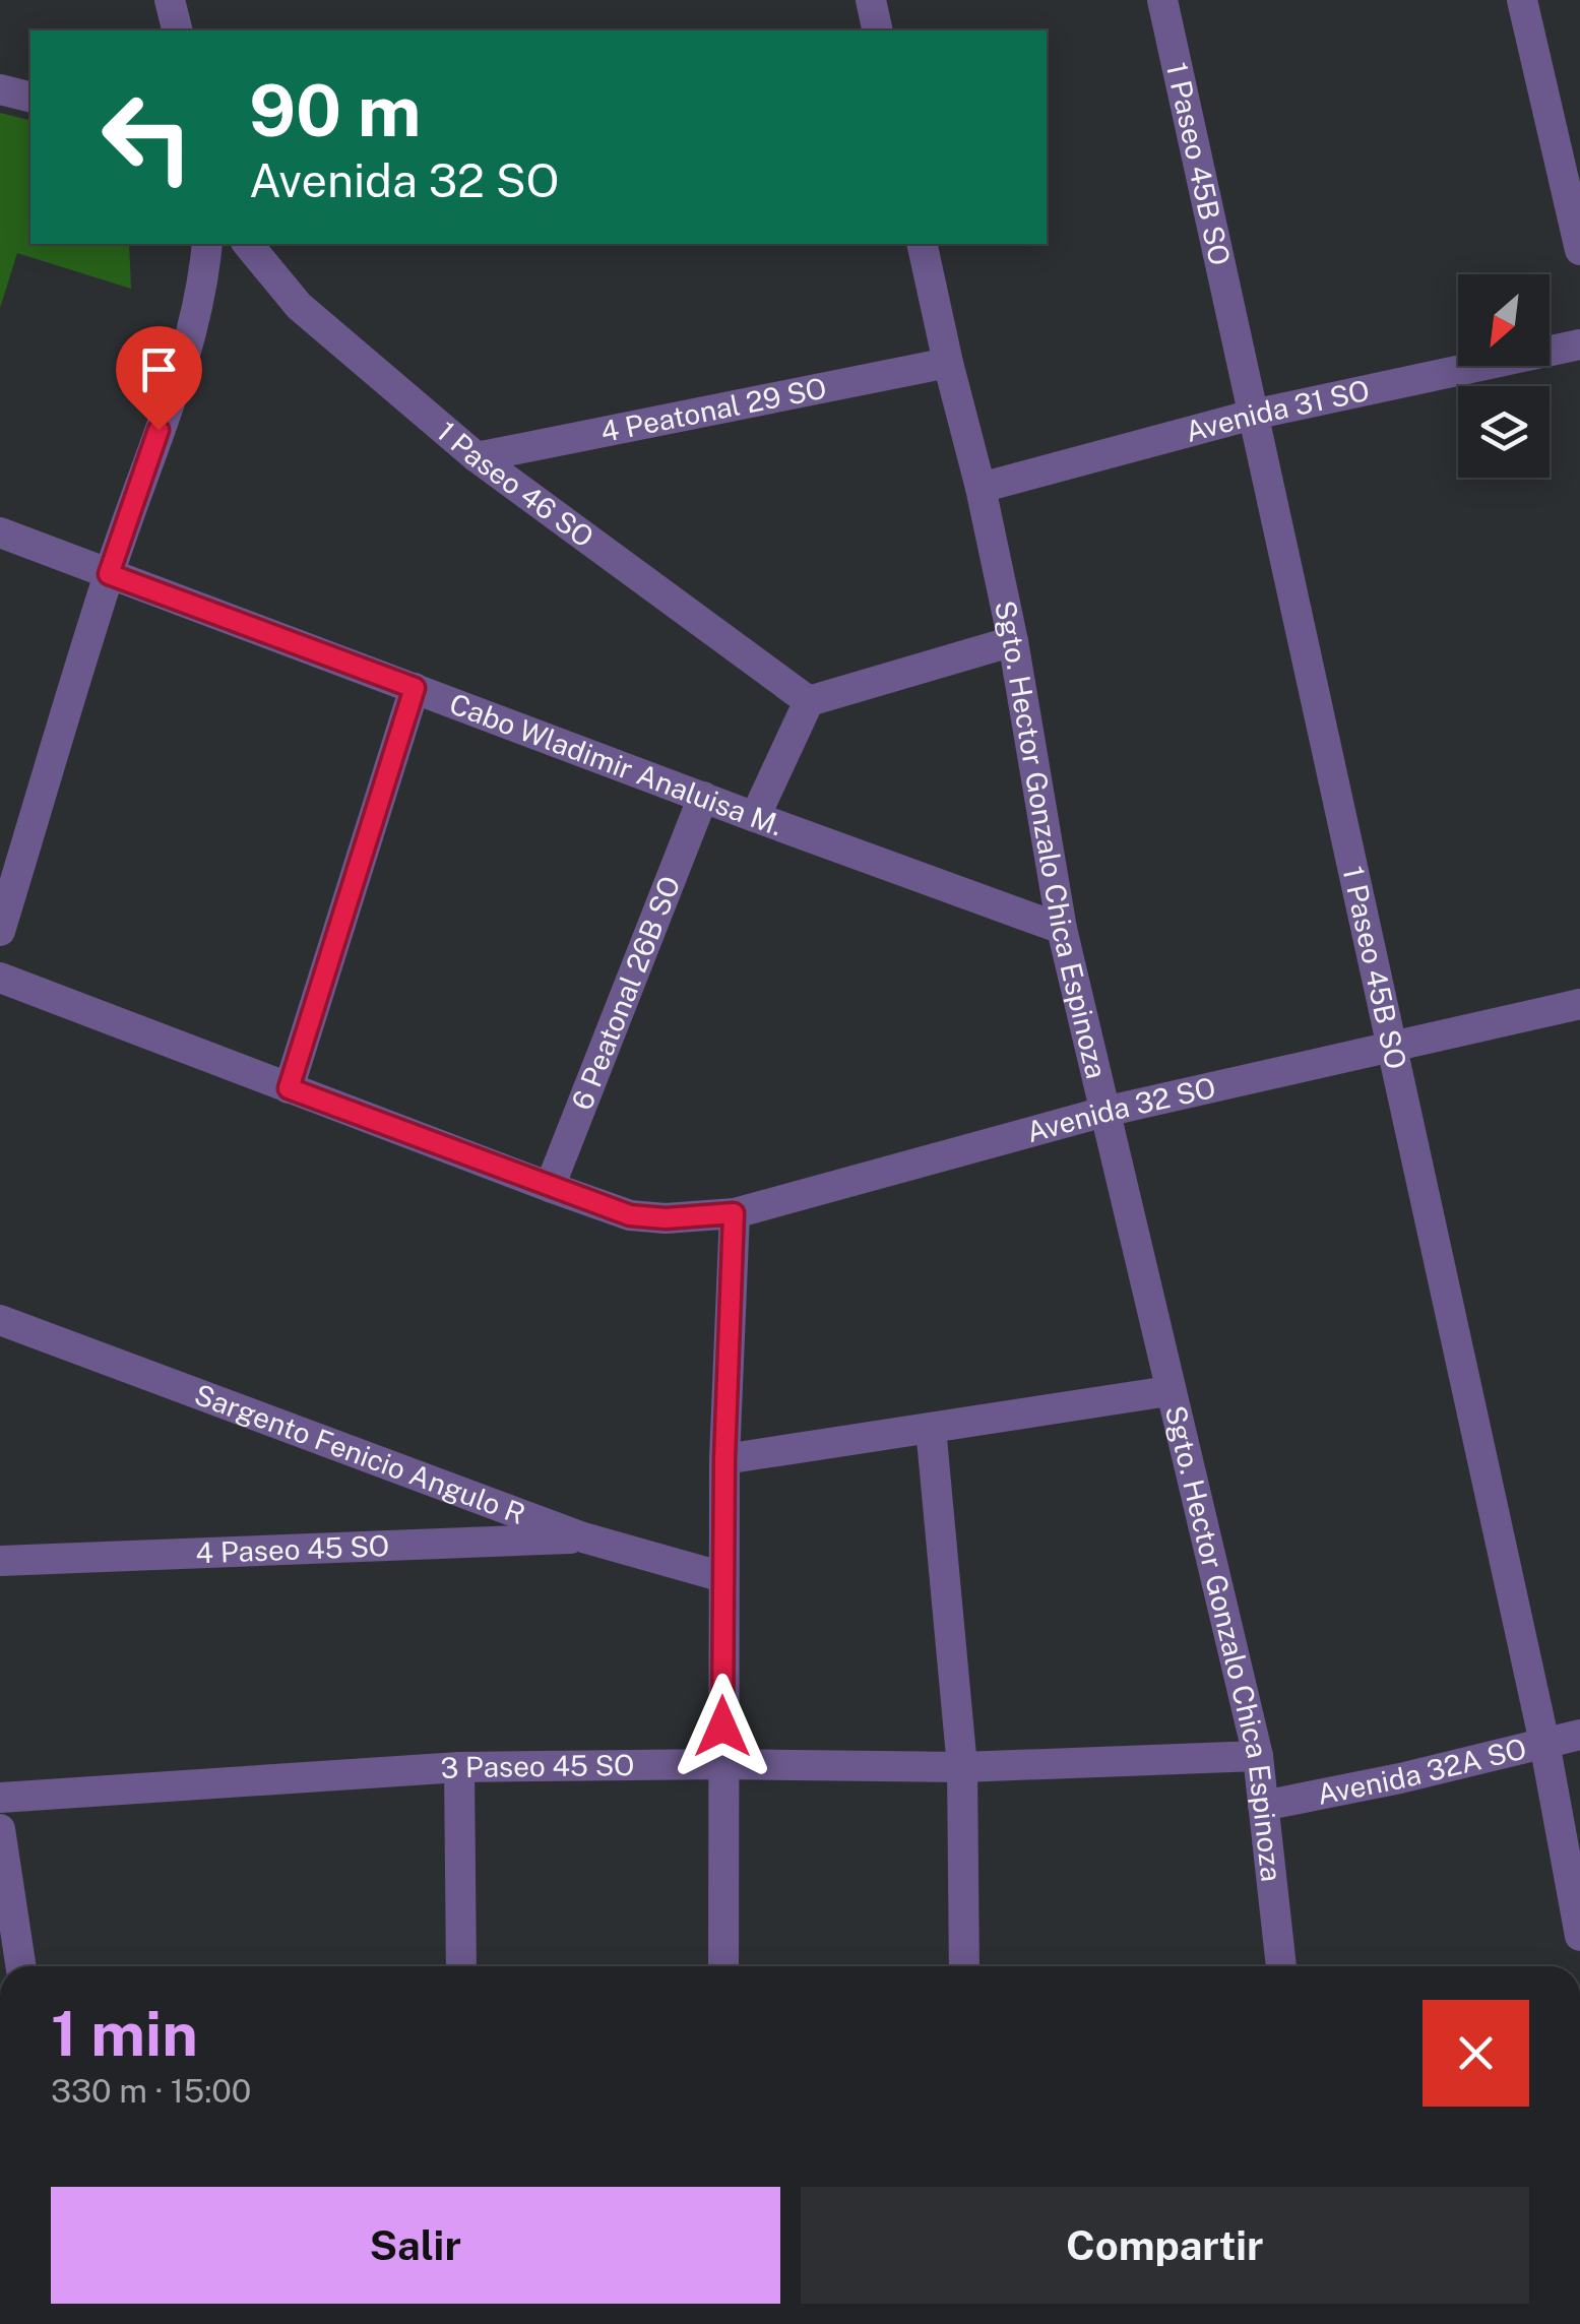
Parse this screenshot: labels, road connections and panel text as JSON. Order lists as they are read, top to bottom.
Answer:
{
  "streets": {
    "street": [
      "1 Paseo 45B SO",
      "4 Peatonal 29 SO",
      "Avenida 31 SO",
      "1 Paseo 46 SO",
      "Cabo Wladimir Analuisa M.",
      "Sgto. Hector Gonzalo Chica Espinoza",
      "6 Peatonal 26B SO",
      "Avenida 32 SO",
      "Sargento Fenicio Angulo R",
      "4 Paseo 45 SO",
      "3 Paseo 45 SO",
      "Avenida 32A SO"
    ]
  },
  "crossings": [
    ["1 Paseo 45B SO", "Avenida 31 SO"],
    ["1 Paseo 45B SO", "Avenida 32 SO"],
    ["1 Paseo 45B SO", "Avenida 32A SO"],
    ["4 Peatonal 29 SO", "1 Paseo 46 SO"],
    ["4 Peatonal 29 SO", "Sgto. Hector Gonzalo Chica Espinoza"],
    ["Avenida 31 SO", "Sgto. Hector Gonzalo Chica Espinoza"],
    ["Cabo Wladimir Analuisa M.", "Sgto. Hector Gonzalo Chica Espinoza"],
    ["Cabo Wladimir Analuisa M.", "6 Peatonal 26B SO"],
    ["Sgto. Hector Gonzalo Chica Espinoza", "Avenida 32 SO"],
    ["Sgto. Hector Gonzalo Chica Espinoza", "3 Paseo 45 SO"],
    ["Sgto. Hector Gonzalo Chica Espinoza", "Avenida 32A SO"],
    ["6 Peatonal 26B SO", "Avenida 32 SO"],
    ["Sargento Fenicio Angulo R", "4 Paseo 45 SO"]
  ],
  "north": "bottom left",
  "page": {
    "turn": ["90 m", "Avenida 32 SO"],
    "heading": ["1 min", "330 m · 15:00"],
    "buttons": ["Salir", "Compartir"]
  }
}
